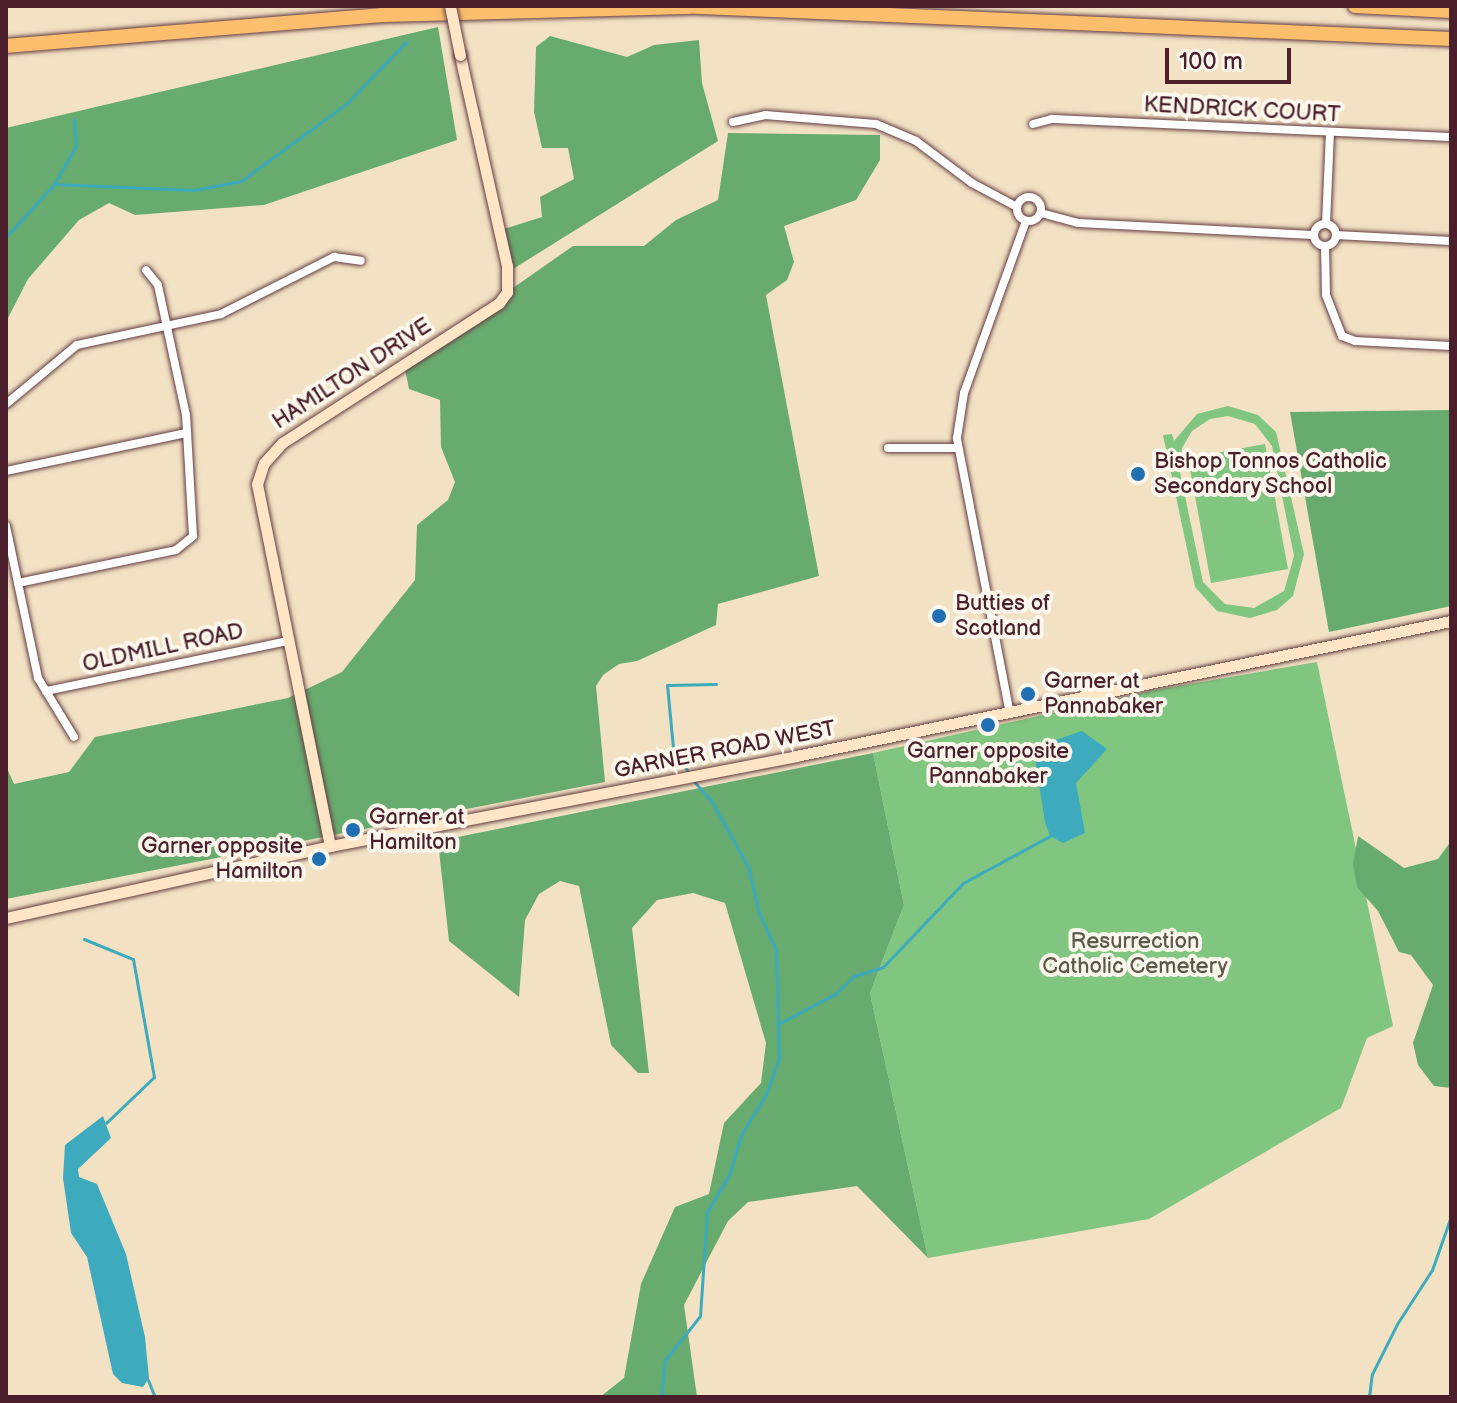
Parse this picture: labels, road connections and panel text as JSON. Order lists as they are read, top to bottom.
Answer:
{
  "streets": {
    "main road": ["HAMILTON DRIVE", "GARNER ROAD WEST"],
    "street": ["KENDRICK COURT", "OLDMILL ROAD"]
  },
  "crossings": [
    ["HAMILTON DRIVE", "OLDMILL ROAD"],
    ["HAMILTON DRIVE", "GARNER ROAD WEST"]
  ],
  "parks": ["Resurrection Catholic Cemetery"],
  "places": [
    "Bishop Tonnos Catholic Secondary School",
    "Butties of Scotland",
    "Garner at Pannabaker",
    "Garner opposite Pannabaker",
    "Garner at Hamilton",
    "Garner opposite Hamilton"
  ],
  "scale_bar": "100 m"
}
